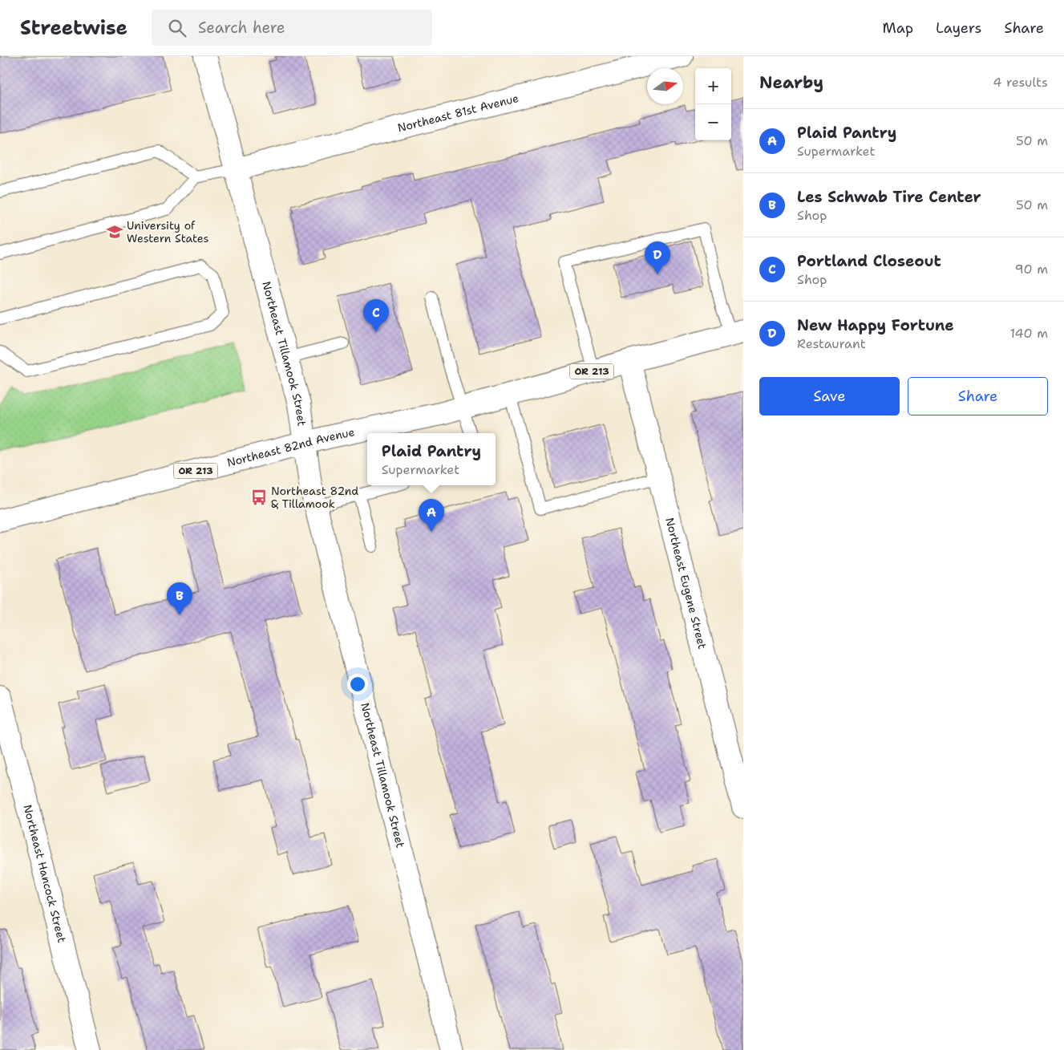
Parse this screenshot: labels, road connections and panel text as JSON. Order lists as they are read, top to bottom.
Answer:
{
  "streets": {
    "street": [
      "Northeast 81st Avenue",
      "Northeast Tillamook Street",
      "OR 213",
      "Northeast 82nd Avenue",
      "Northeast Eugene Street",
      "Northeast Hancock Street"
    ]
  },
  "crossings": [
    ["Northeast 81st Avenue", "Northeast Tillamook Street"],
    ["Northeast Tillamook Street", "Northeast 82nd Avenue"],
    ["Northeast 82nd Avenue", "Northeast Eugene Street"]
  ],
  "places": {
    "school or university": ["University of Western States"],
    "bus stop": ["Northeast 82nd & Tillamook"]
  },
  "north": "right",
  "page": {
    "header": "Streetwise",
    "search": "Search here",
    "nav": ["Map", "Layers", "Share"],
    "heading": ["Nearby", "4 results"],
    "map_buttons": ["+", "−"],
    "list": [
      {
        "mark": "A",
        "name": "Plaid Pantry",
        "note": "Supermarket",
        "value": "50 m"
      },
      {
        "mark": "B",
        "name": "Les Schwab Tire Center",
        "note": "Shop",
        "value": "50 m"
      },
      {
        "mark": "C",
        "name": "Portland Closeout",
        "note": "Shop",
        "value": "90 m"
      },
      {
        "mark": "D",
        "name": "New Happy Fortune",
        "note": "Restaurant",
        "value": "140 m"
      }
    ],
    "pins": [
      "D",
      "C",
      "A",
      "B"
    ],
    "buttons": ["Save", "Share"],
    "popup": ["Plaid Pantry", "Supermarket"]
  }
}
